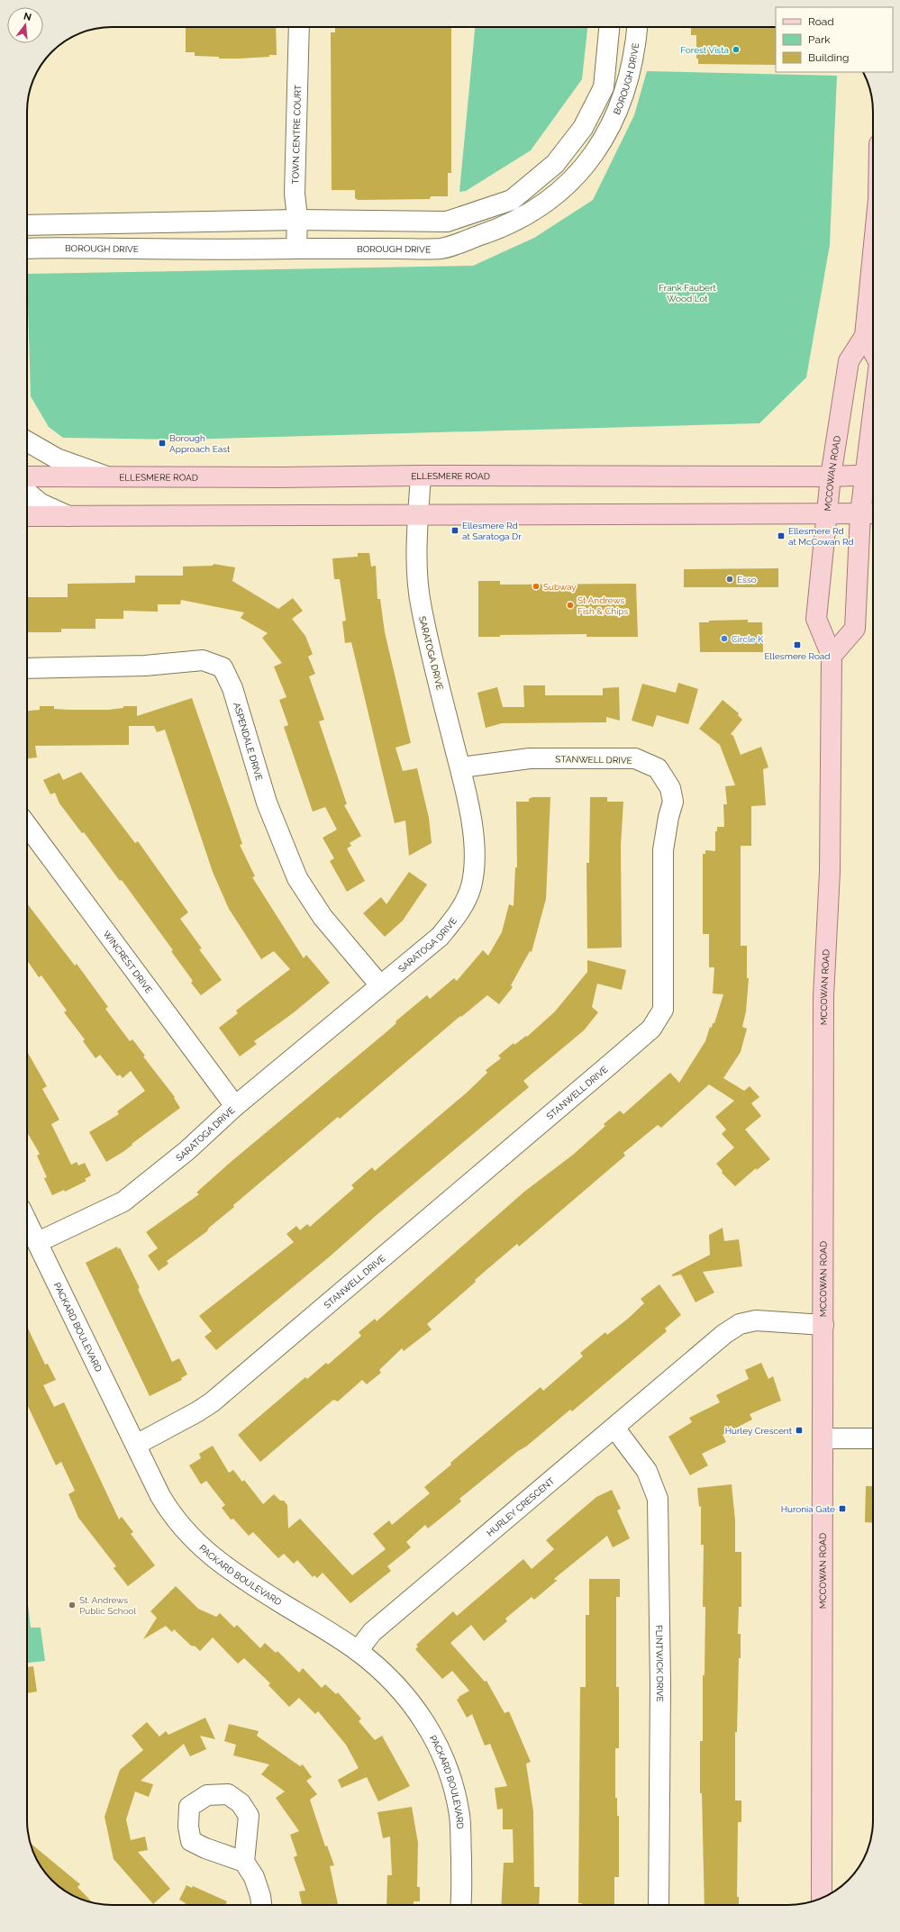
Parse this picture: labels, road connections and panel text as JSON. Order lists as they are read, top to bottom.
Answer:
{
  "streets": {
    "main road": ["MCCOWAN ROAD", "ELLESMERE ROAD"],
    "street": [
      "BOROUGH DRIVE",
      "TOWN CENTRE COURT",
      "SARATOGA DRIVE",
      "ASPENDALE DRIVE",
      "STANWELL DRIVE",
      "WINCREST DRIVE",
      "PACKARD BOULEVARD",
      "HURLEY CRESCENT",
      "FLINTWICK DRIVE"
    ]
  },
  "crossings": [
    ["BOROUGH DRIVE", "TOWN CENTRE COURT"],
    ["MCCOWAN ROAD", "ELLESMERE ROAD"],
    ["MCCOWAN ROAD", "HURLEY CRESCENT"],
    ["ELLESMERE ROAD", "SARATOGA DRIVE"],
    ["SARATOGA DRIVE", "ASPENDALE DRIVE"],
    ["SARATOGA DRIVE", "STANWELL DRIVE"],
    ["SARATOGA DRIVE", "WINCREST DRIVE"],
    ["SARATOGA DRIVE", "PACKARD BOULEVARD"],
    ["STANWELL DRIVE", "PACKARD BOULEVARD"],
    ["PACKARD BOULEVARD", "HURLEY CRESCENT"],
    ["HURLEY CRESCENT", "FLINTWICK DRIVE"]
  ],
  "parks": ["Frank Faubert Wood Lot"],
  "places": {
    "other": [
      "Forest Vista",
      "Esso",
      "Subway",
      "St Andrews Fish & Chips",
      "Circle K",
      "St. Andrews Public School"
    ],
    "transit": [
      "Borough Approach East",
      "Ellesmere Rd at Saratoga Dr",
      "Ellesmere Rd at McCowan Rd",
      "Ellesmere Road",
      "Hurley Crescent",
      "Huronia Gate"
    ]
  },
  "legend": ["Road", "Park", "Building"],
  "north": "top"
}
